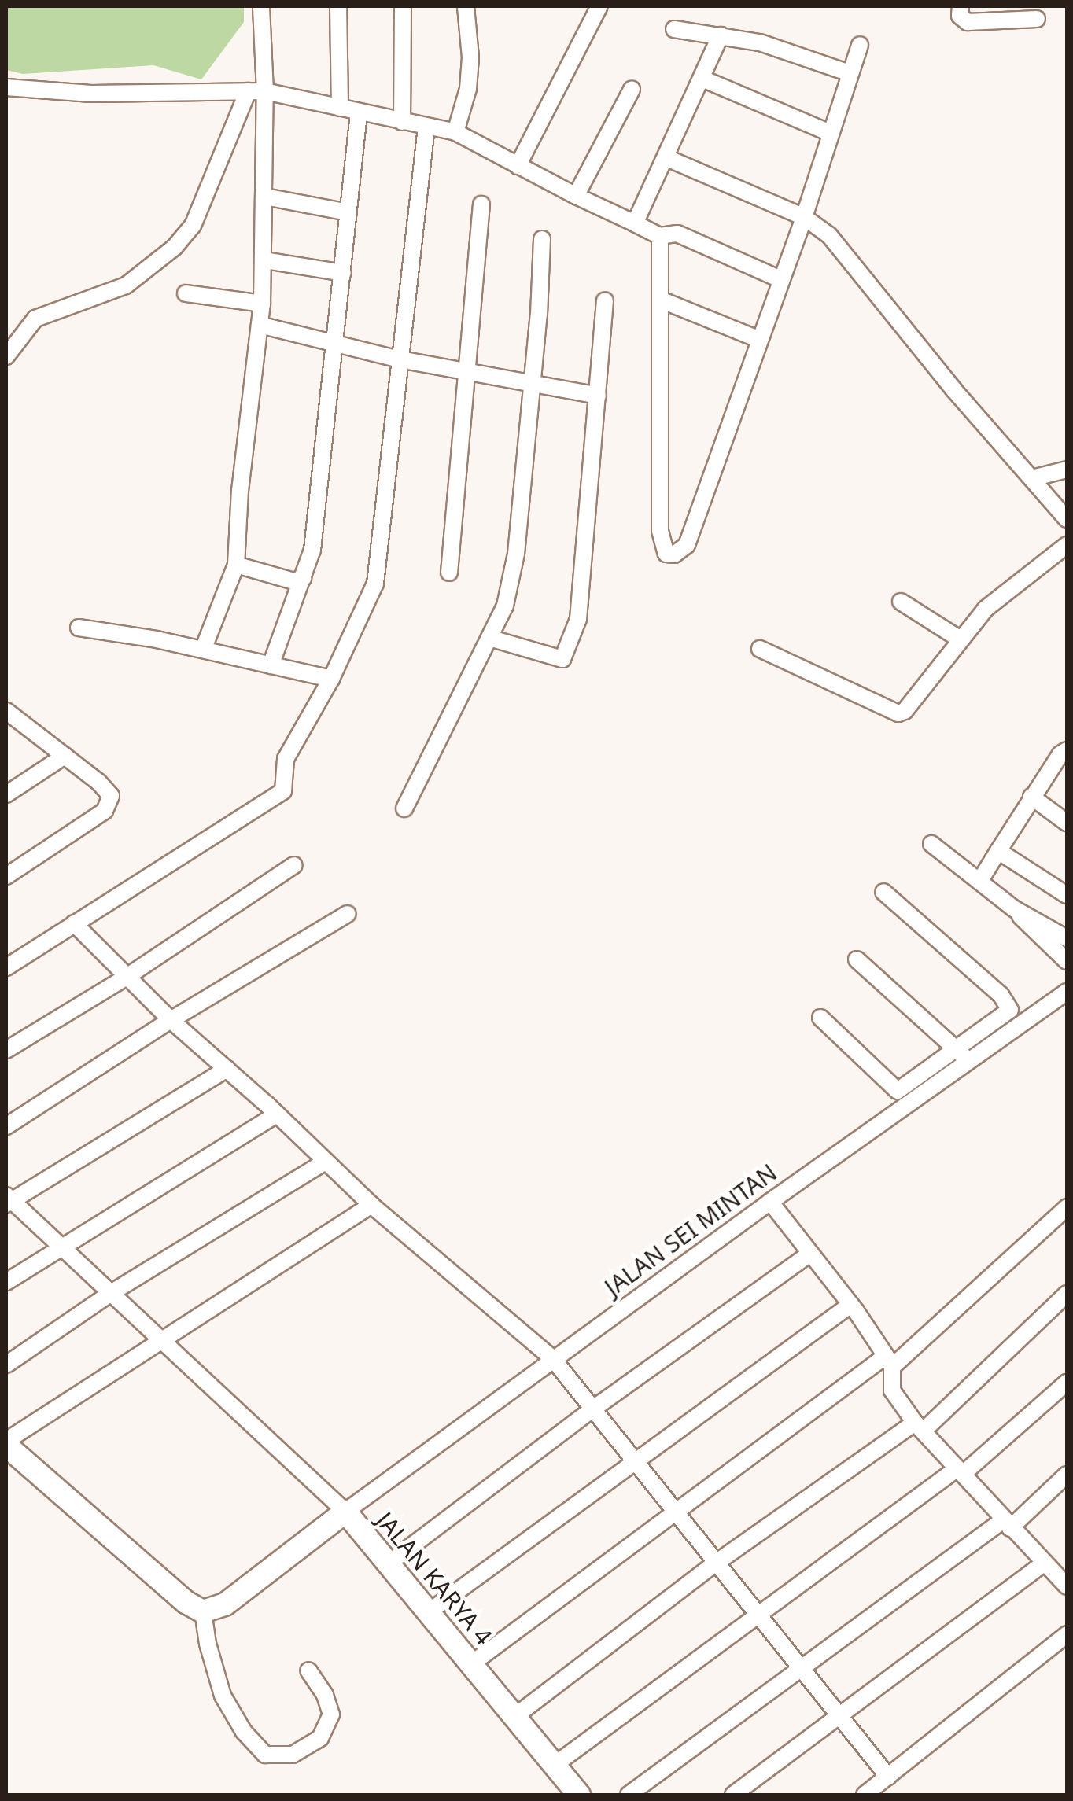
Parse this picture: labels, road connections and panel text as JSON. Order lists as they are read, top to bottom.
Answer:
{
  "streets": {
    "main road": ["JALAN KARYA 4"],
    "street": ["JALAN SEI MINTAN"]
  },
  "crossings": [
    ["JALAN SEI MINTAN", "JALAN KARYA 4"]
  ]
}
